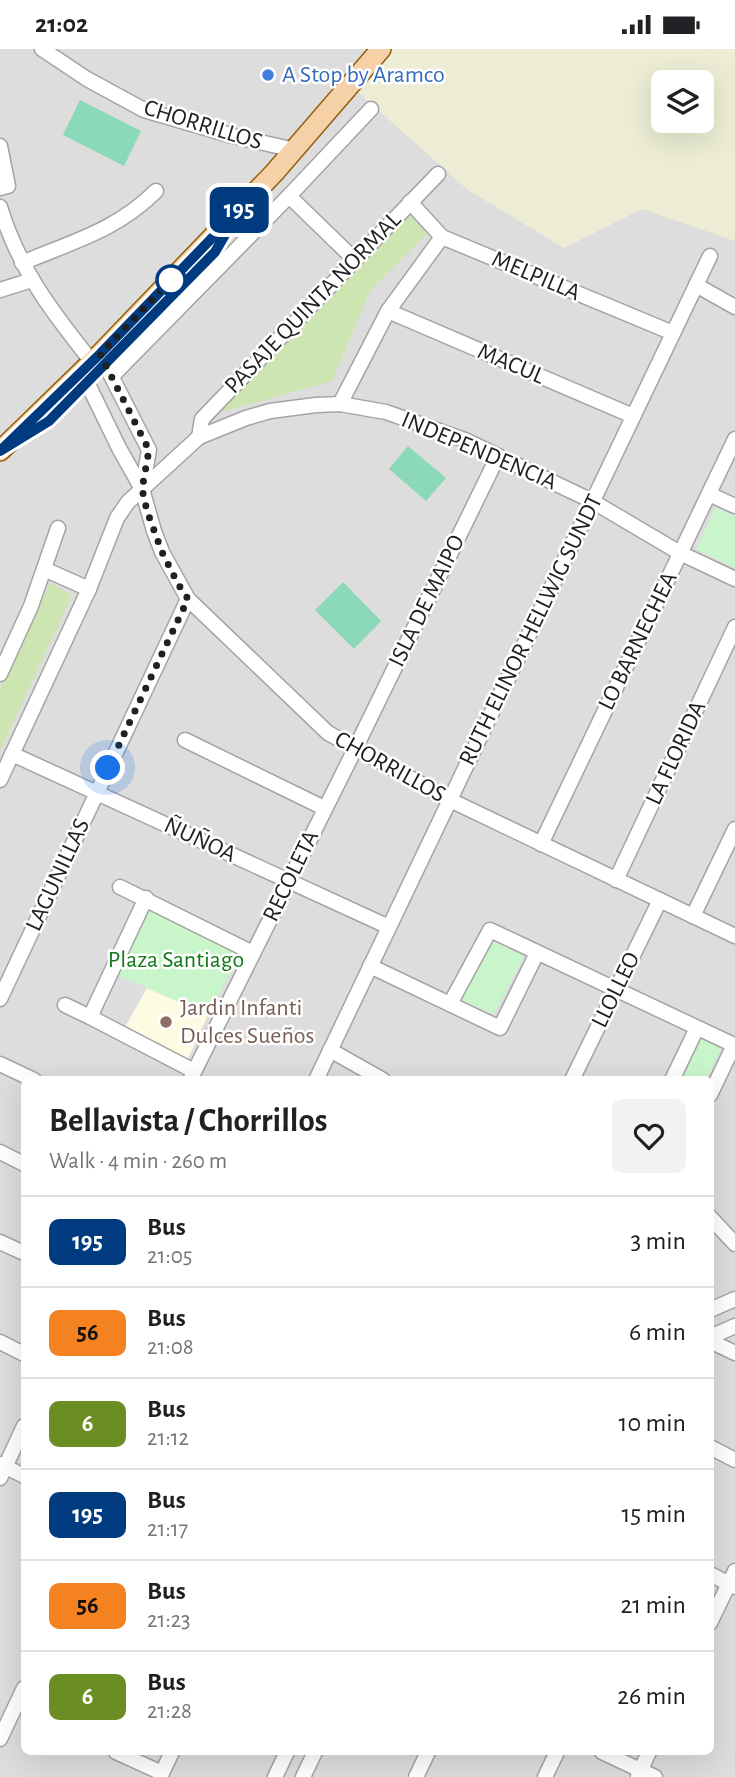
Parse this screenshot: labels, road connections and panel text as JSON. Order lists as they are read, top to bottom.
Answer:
{
  "streets": {
    "street": [
      "CHORRILLOS",
      "MELPILLA",
      "PASAJE QUINTA NORMAL",
      "MACUL",
      "INDEPENDENCIA",
      "ISLA DE MAIPO",
      "RUTH ELINOR HELLWIG SUNDT",
      "LO BARNECHEA",
      "LA FLORIDA",
      "ÑUÑOA",
      "LAGUNILLAS",
      "RECOLETA",
      "LLOLLEO"
    ]
  },
  "crossings": [
    ["CHORRILLOS", "INDEPENDENCIA"],
    ["CHORRILLOS", "ISLA DE MAIPO"],
    ["CHORRILLOS", "RUTH ELINOR HELLWIG SUNDT"],
    ["CHORRILLOS", "LO BARNECHEA"],
    ["CHORRILLOS", "LA FLORIDA"],
    ["CHORRILLOS", "LAGUNILLAS"],
    ["CHORRILLOS", "RECOLETA"],
    ["CHORRILLOS", "LLOLLEO"],
    ["MELPILLA", "PASAJE QUINTA NORMAL"],
    ["MELPILLA", "RUTH ELINOR HELLWIG SUNDT"],
    ["PASAJE QUINTA NORMAL", "INDEPENDENCIA"],
    ["MACUL", "RUTH ELINOR HELLWIG SUNDT"],
    ["INDEPENDENCIA", "ISLA DE MAIPO"],
    ["INDEPENDENCIA", "RUTH ELINOR HELLWIG SUNDT"],
    ["INDEPENDENCIA", "LO BARNECHEA"],
    ["INDEPENDENCIA", "ÑUÑOA"],
    ["ISLA DE MAIPO", "RECOLETA"],
    ["RUTH ELINOR HELLWIG SUNDT", "ÑUÑOA"],
    ["ÑUÑOA", "LAGUNILLAS"],
    ["ÑUÑOA", "RECOLETA"]
  ],
  "parks": ["Plaza Santiago"],
  "places": ["A Stop by Aramco", "Jardin Infanti Dulces Sueños"],
  "lines": ["bus line 195"],
  "page": {
    "status": "21:02",
    "on_map": "195",
    "heading": ["Bellavista / Chorrillos", "Walk · 4 min · 260 m"],
    "list": [
      {
        "mark": "195",
        "name": "Bus",
        "note": "21:05",
        "value": "3 min"
      },
      {
        "mark": "56",
        "name": "Bus",
        "note": "21:08",
        "value": "6 min"
      },
      {
        "mark": "6",
        "name": "Bus",
        "note": "21:12",
        "value": "10 min"
      },
      {
        "mark": "195",
        "name": "Bus",
        "note": "21:17",
        "value": "15 min"
      },
      {
        "mark": "56",
        "name": "Bus",
        "note": "21:23",
        "value": "21 min"
      },
      {
        "mark": "6",
        "name": "Bus",
        "note": "21:28",
        "value": "26 min"
      }
    ]
  }
}
